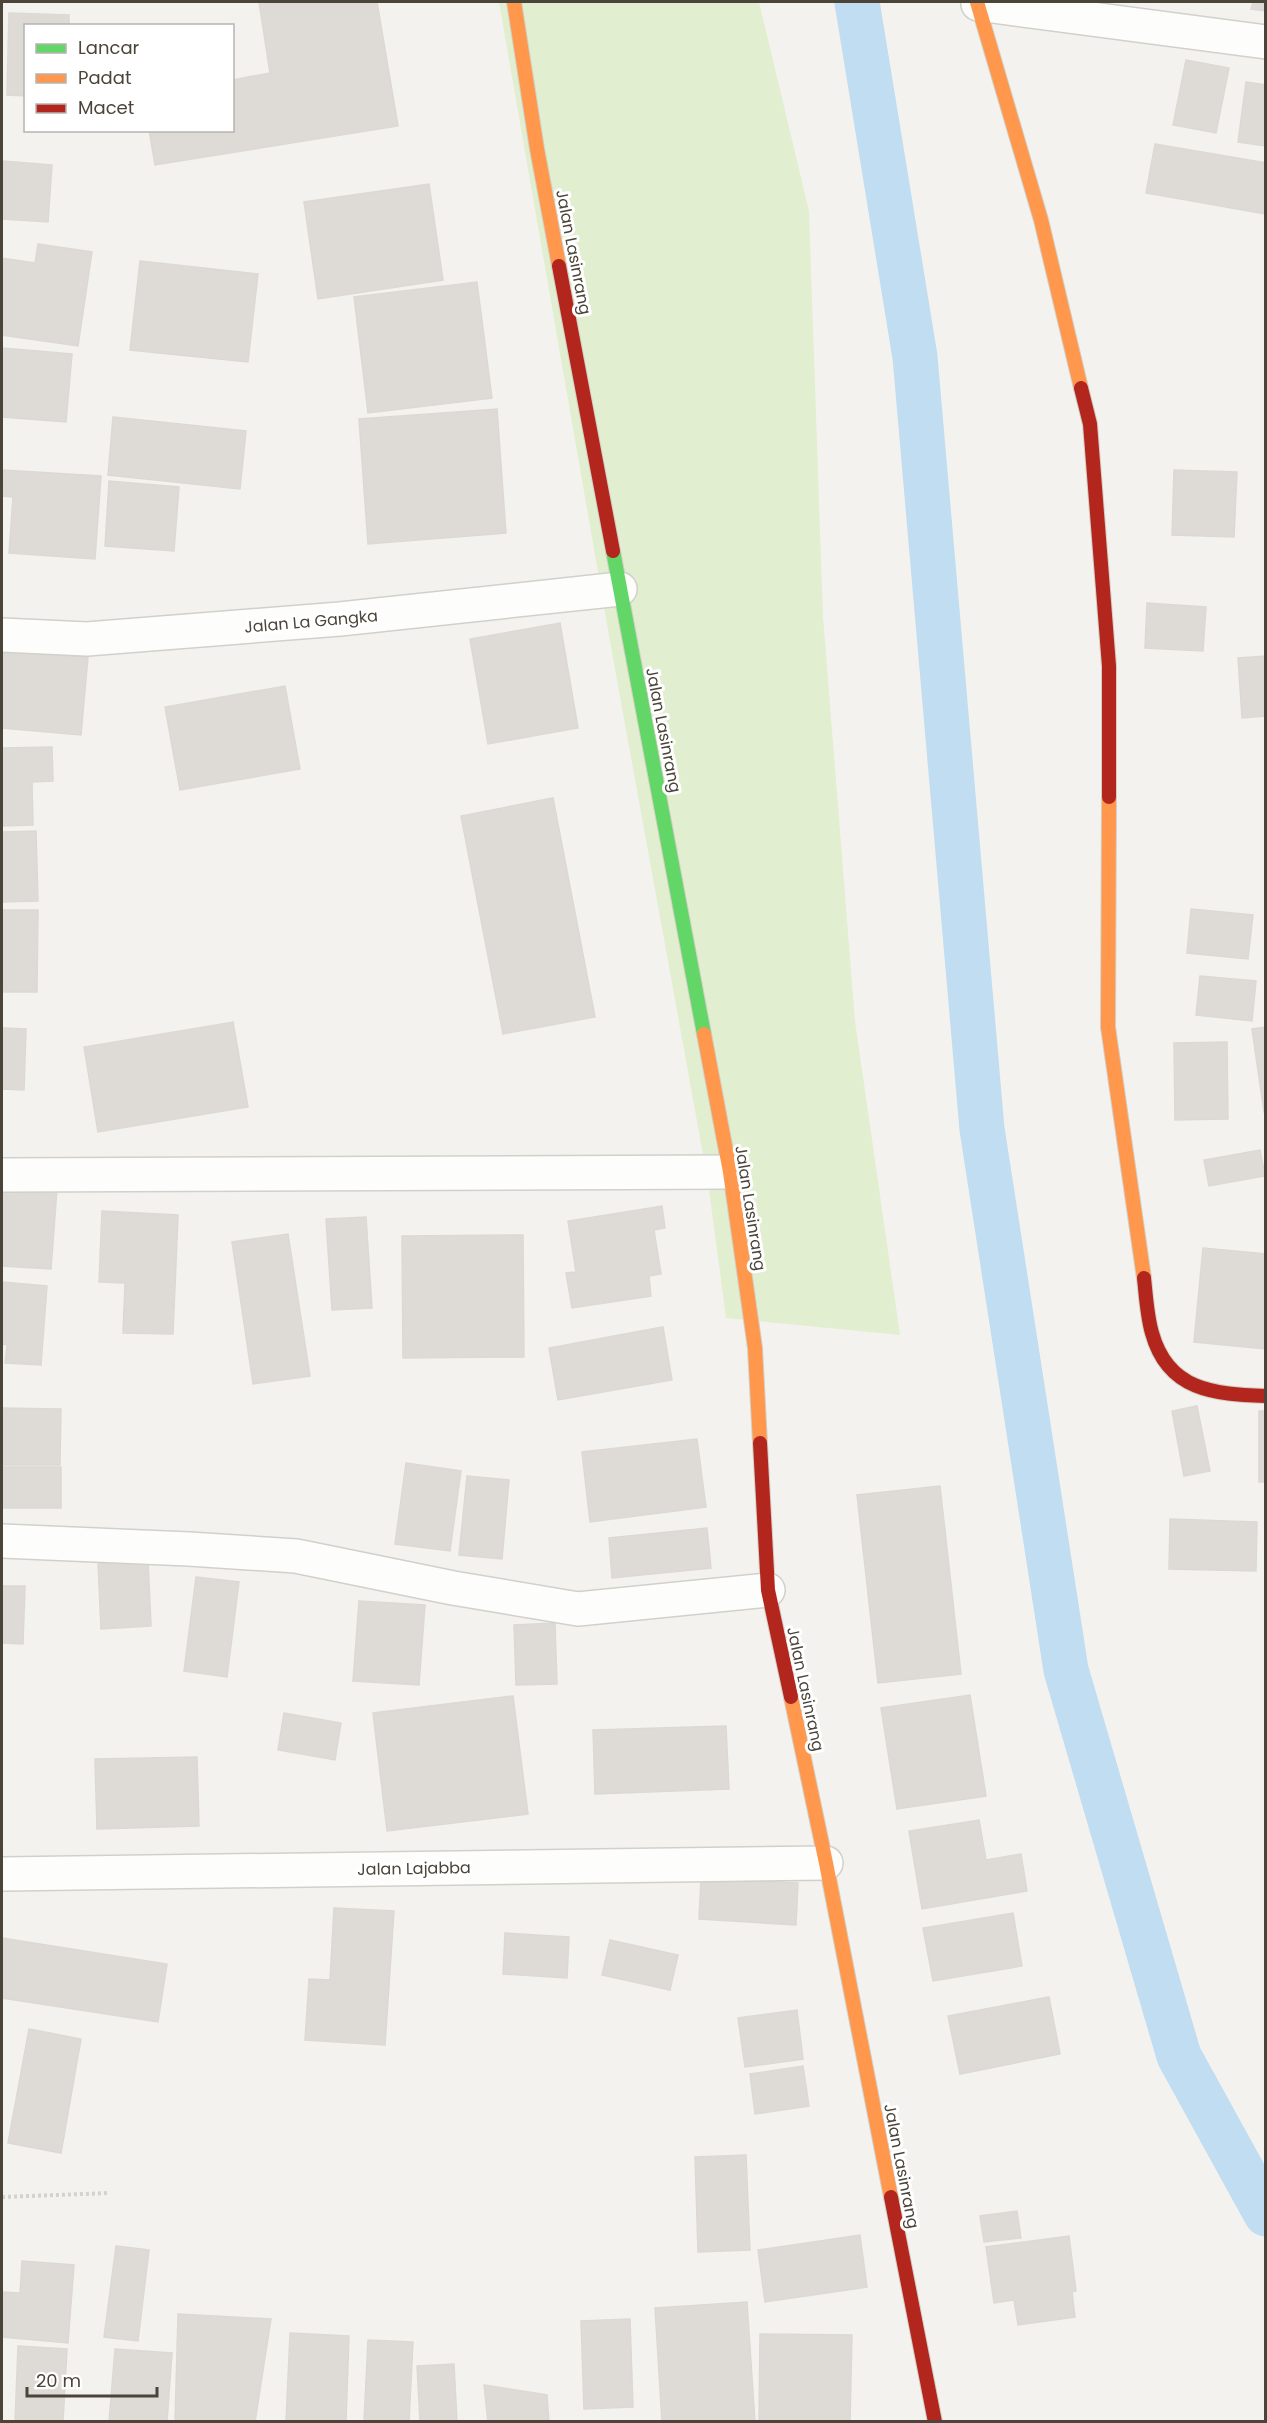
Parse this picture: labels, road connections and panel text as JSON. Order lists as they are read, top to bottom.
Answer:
{
  "streets": {
    "street": ["Jalan Lasinrang", "Jalan La Gangka", "Jalan Lajabba"]
  },
  "crossings": [
    ["Jalan Lasinrang", "Jalan La Gangka"],
    ["Jalan Lasinrang", "Jalan Lajabba"]
  ],
  "legend": ["Lancar", "Padat", "Macet"],
  "scale_bar": "20 m"
}
